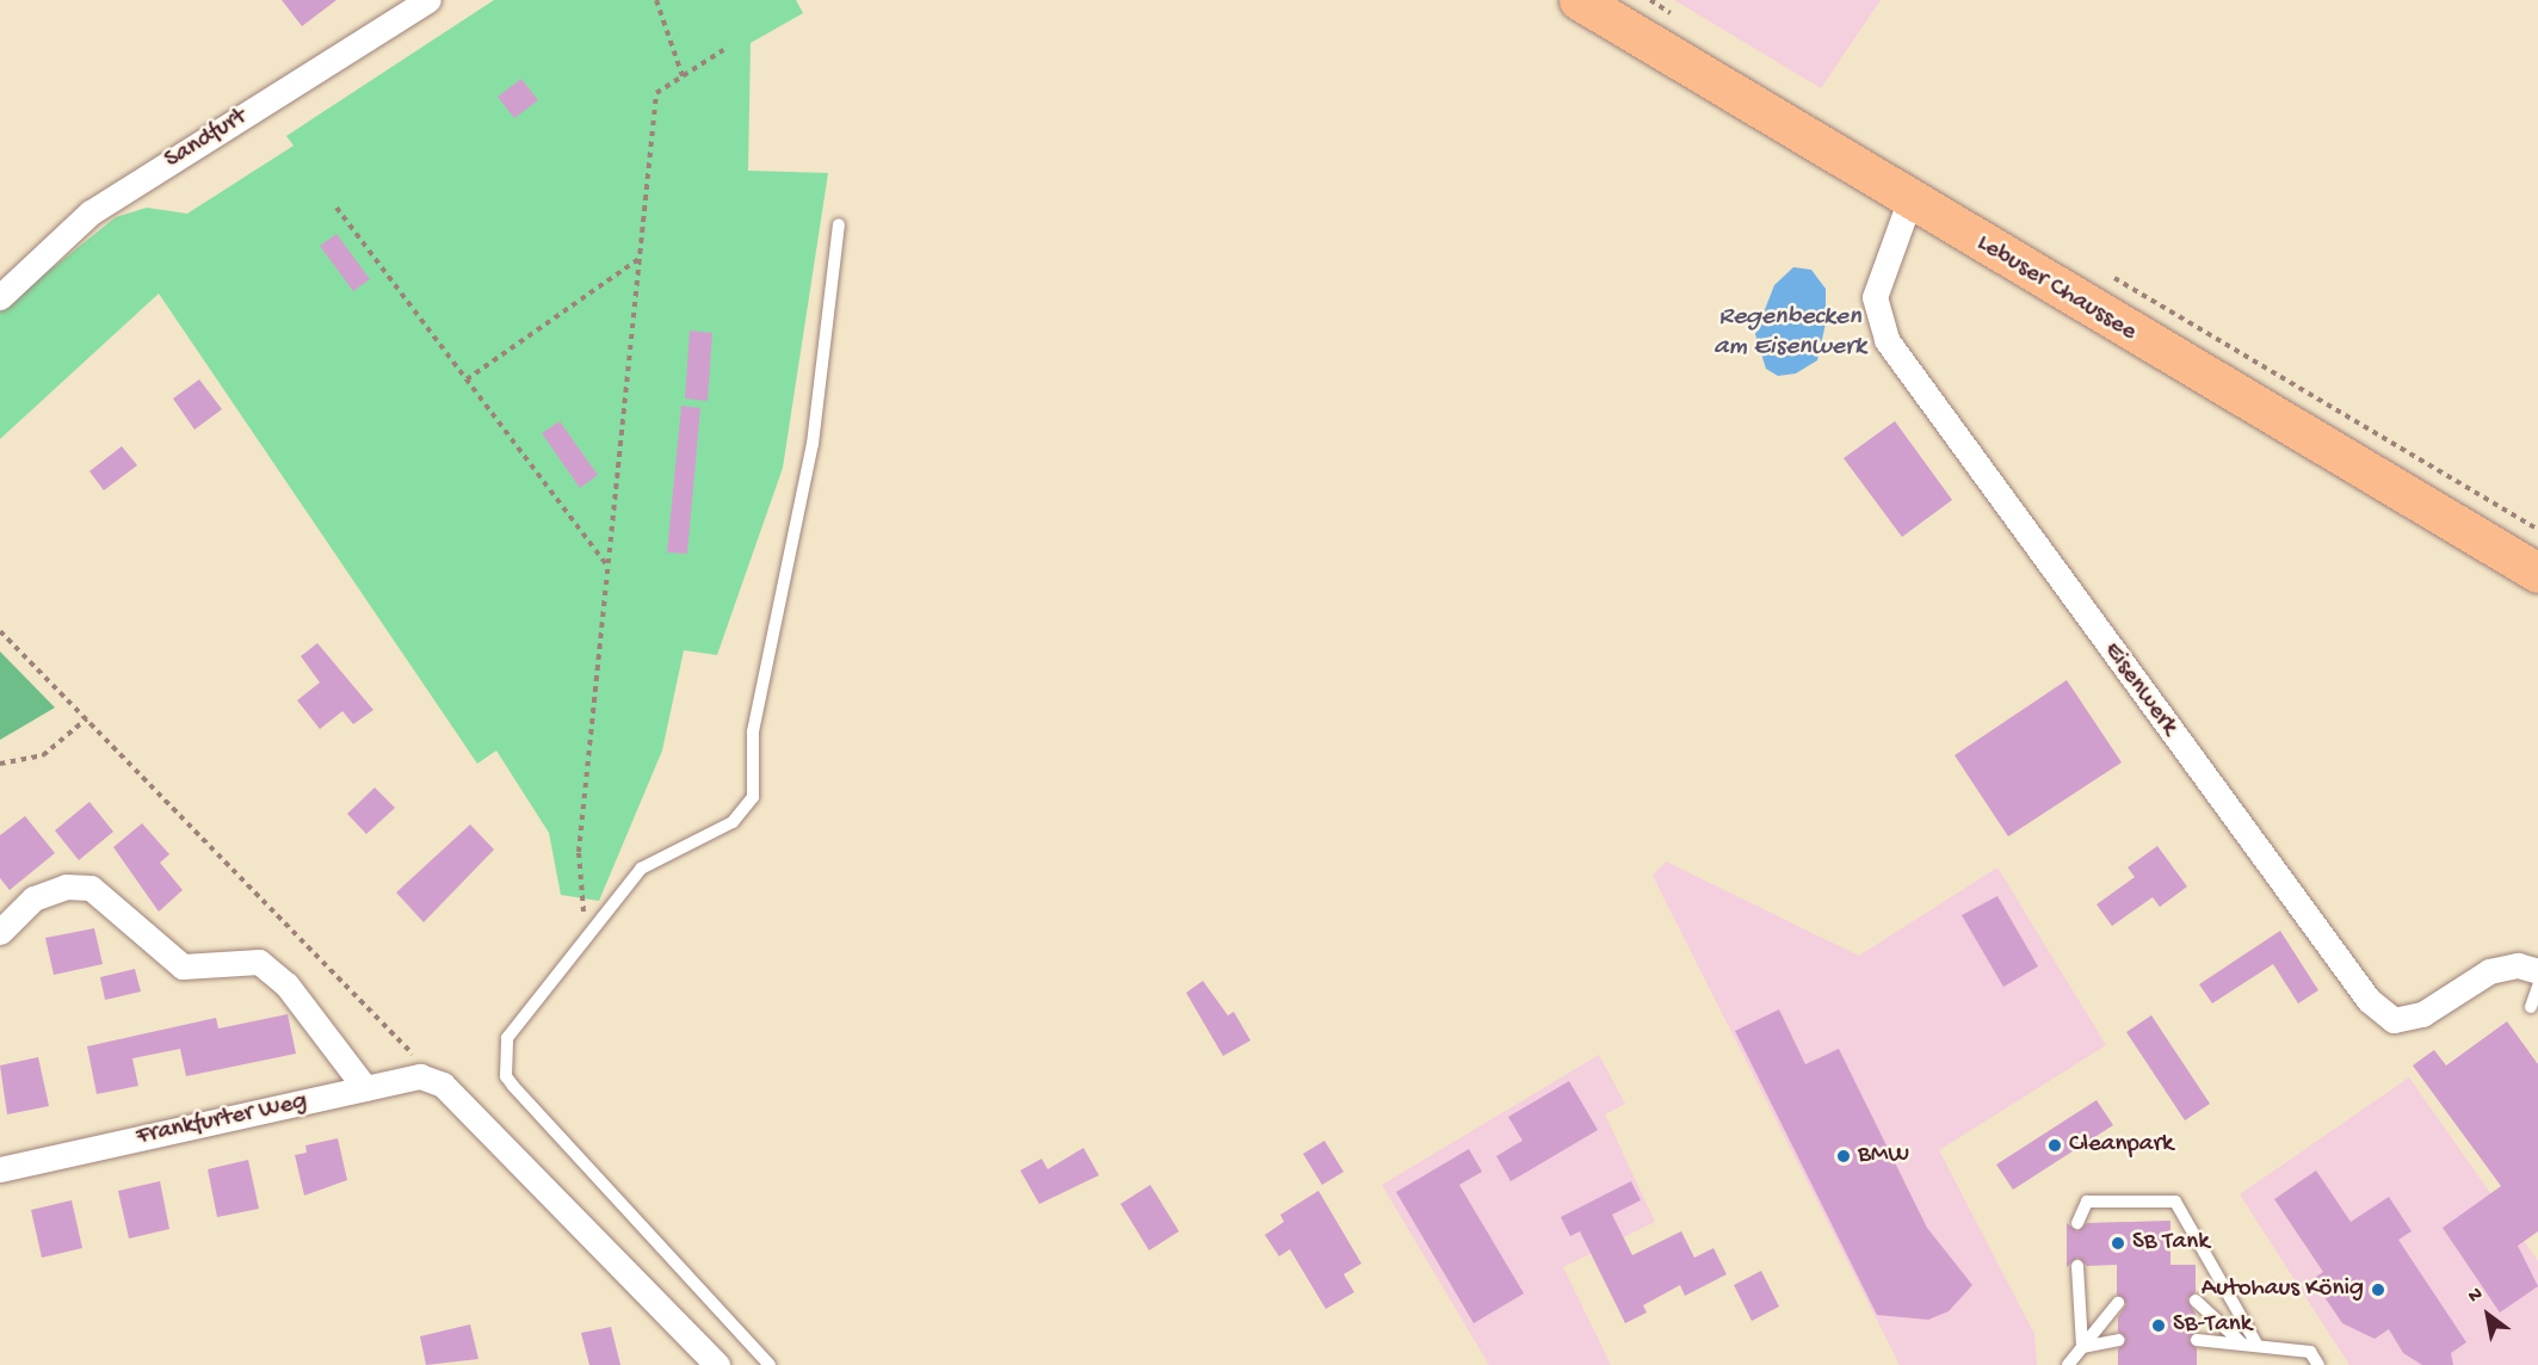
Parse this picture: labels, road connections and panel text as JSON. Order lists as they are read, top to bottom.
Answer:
{
  "streets": {
    "main road": ["Lebuser Chaussee"],
    "street": ["Sandfurt", "Eisenwerk", "Frankfurter Weg"]
  },
  "crossings": [
    ["Lebuser Chaussee", "Eisenwerk"]
  ],
  "water": ["Regenbecken am Eisenwerk"],
  "places": [
    "Cleanpark",
    "BMW",
    "SB Tank",
    "Autohaus König",
    "SB-Tank"
  ],
  "north": "top left"
}
